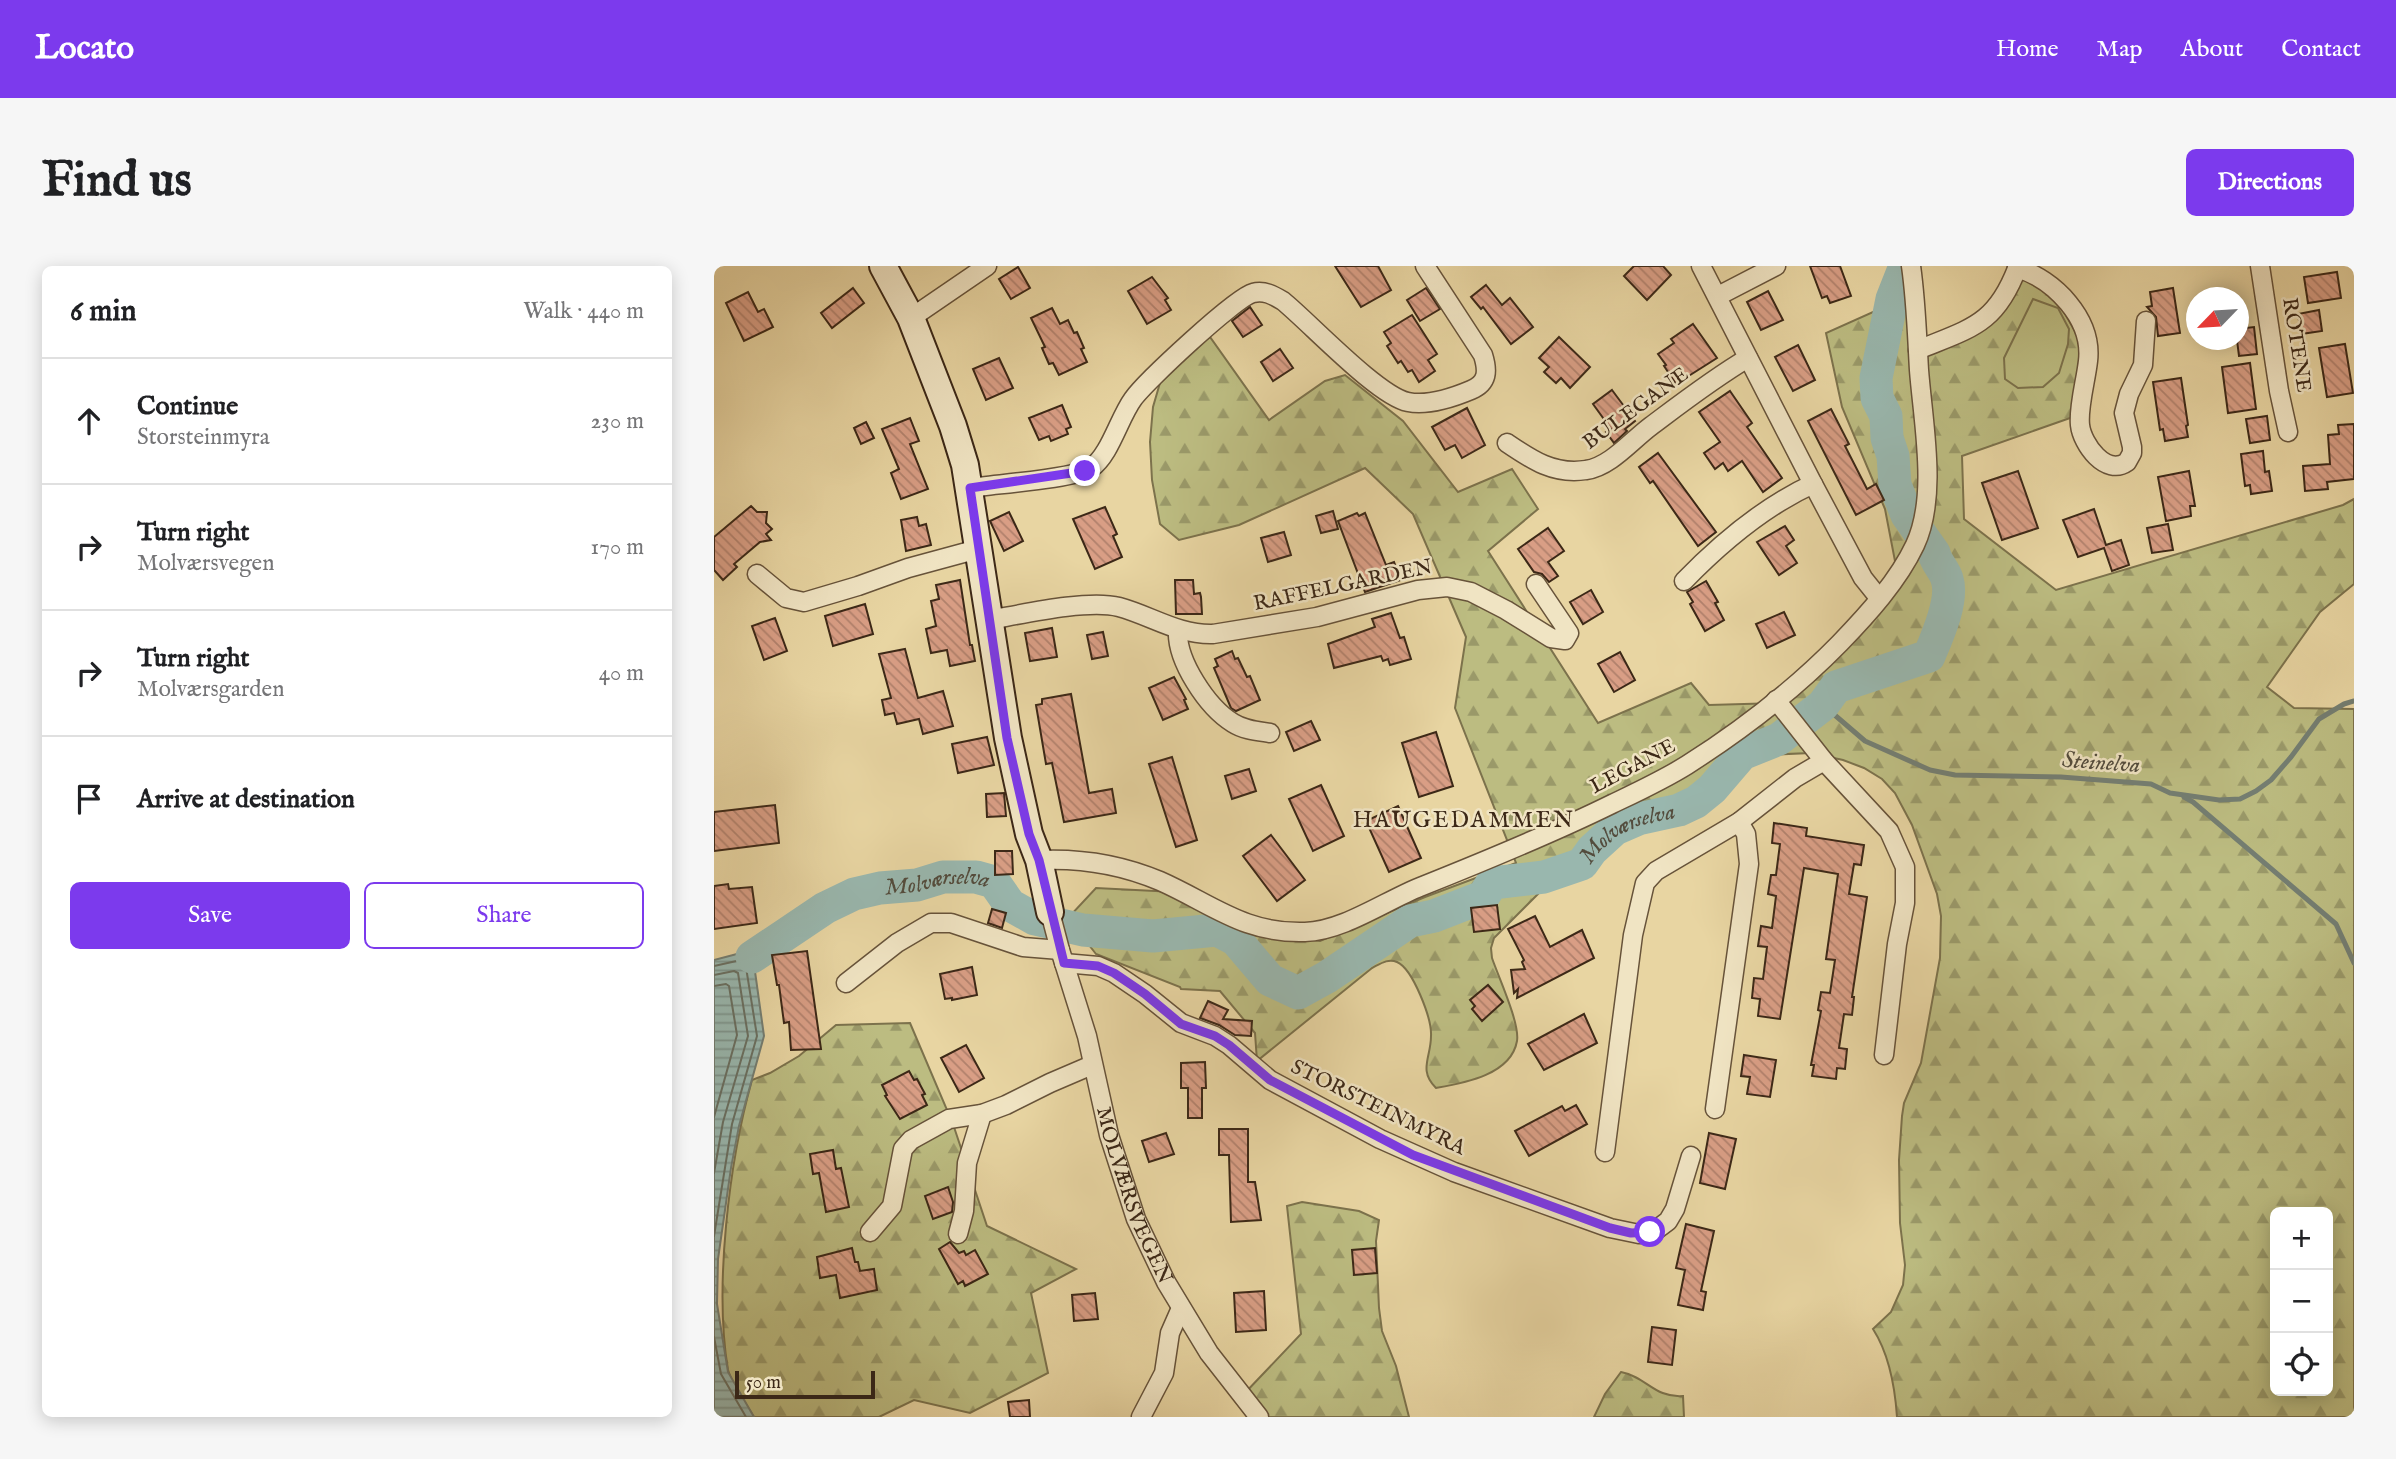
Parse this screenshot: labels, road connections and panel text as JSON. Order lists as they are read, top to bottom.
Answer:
{
  "streets": {
    "street": [
      "ROTENE",
      "BULEGANE",
      "RAFFELGARDEN",
      "LEGANE",
      "STORSTEINMYRA",
      "MOLVÆRSVEGEN"
    ]
  },
  "crossings": [
    ["RAFFELGARDEN", "MOLVÆRSVEGEN"],
    ["LEGANE", "MOLVÆRSVEGEN"],
    ["STORSTEINMYRA", "MOLVÆRSVEGEN"]
  ],
  "districts": ["HAUGEDAMMEN"],
  "water": ["Steinelva", "Molværselva"],
  "scale_bar": "50 m",
  "north": "bottom left",
  "page": {
    "header": "Locato",
    "nav": [
      "Home",
      "Map",
      "About",
      "Contact"
    ],
    "buttons": [
      "Directions",
      ["Save", "Share"]
    ],
    "title": "Find us",
    "heading": ["6 min", "Walk · 440 m"],
    "list": [
      ["Continue", "Storsteinmyra", "230 m"],
      ["Turn right", "Molværsvegen", "170 m"],
      ["Turn right", "Molværsgarden", "40 m"],
      "Arrive at destination"
    ],
    "map_buttons": ["+", "−"],
    "scale": "50 m"
  }
}
